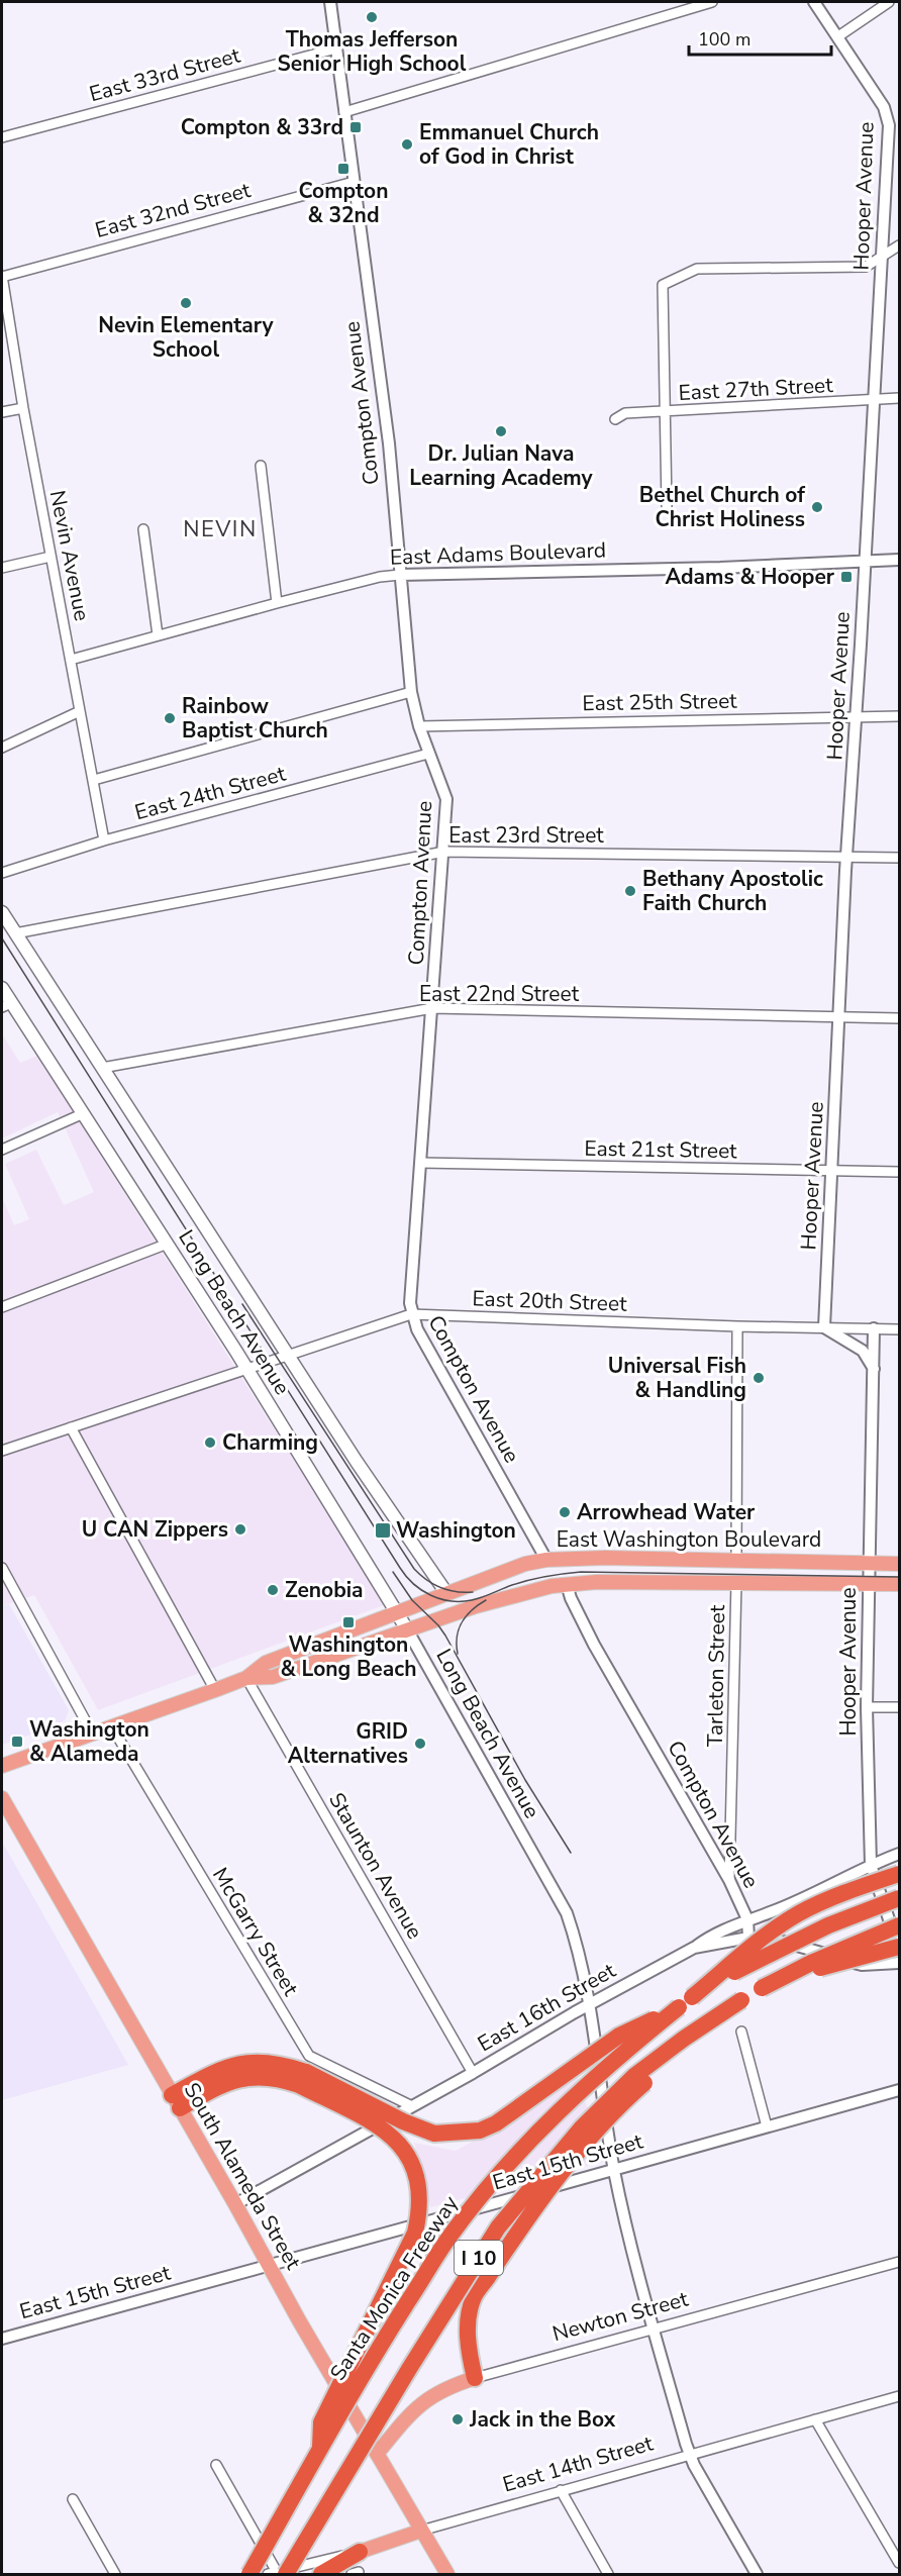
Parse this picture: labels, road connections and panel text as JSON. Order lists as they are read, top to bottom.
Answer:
{
  "streets": {
    "highway": ["I 10", "Santa Monica Freeway"],
    "main road": [
      "Long Beach Avenue",
      "East Washington Boulevard",
      "South Alameda Street",
      "Newton Street",
      "East 14th Street"
    ],
    "street": [
      "East 33rd Street",
      "Hooper Avenue",
      "East 32nd Street",
      "East 27th Street",
      "Compton Avenue",
      "East Adams Boulevard",
      "Nevin Avenue",
      "East 25th Street",
      "East 24th Street",
      "East 23rd Street",
      "East 22nd Street",
      "East 21st Street",
      "East 20th Street",
      "Tarleton Street",
      "Staunton Avenue",
      "McGarry Street",
      "East 16th Street",
      "East 15th Street"
    ]
  },
  "crossings": [
    ["East 33rd Street", "Compton Avenue"],
    ["Hooper Avenue", "East 27th Street"],
    ["Hooper Avenue", "East Adams Boulevard"],
    ["Hooper Avenue", "East 25th Street"],
    ["Hooper Avenue", "East 23rd Street"],
    ["Hooper Avenue", "East 22nd Street"],
    ["Hooper Avenue", "East 21st Street"],
    ["Hooper Avenue", "East 20th Street"],
    ["Hooper Avenue", "East Washington Boulevard"],
    ["East 32nd Street", "Compton Avenue"],
    ["East 32nd Street", "Nevin Avenue"],
    ["Compton Avenue", "East Adams Boulevard"],
    ["Compton Avenue", "East 25th Street"],
    ["Compton Avenue", "East 24th Street"],
    ["Compton Avenue", "East 23rd Street"],
    ["Compton Avenue", "East 22nd Street"],
    ["Compton Avenue", "East 21st Street"],
    ["Compton Avenue", "East 20th Street"],
    ["Compton Avenue", "East Washington Boulevard"],
    ["Compton Avenue", "Tarleton Street"],
    ["Compton Avenue", "East 16th Street"],
    ["East Adams Boulevard", "Nevin Avenue"],
    ["Nevin Avenue", "East 24th Street"],
    ["East 23rd Street", "Long Beach Avenue"],
    ["East 22nd Street", "Long Beach Avenue"],
    ["East 20th Street", "Long Beach Avenue"],
    ["Long Beach Avenue", "East Washington Boulevard"],
    ["Long Beach Avenue", "East 16th Street"],
    ["Long Beach Avenue", "East 15th Street"],
    ["Long Beach Avenue", "Newton Street"],
    ["Long Beach Avenue", "East 14th Street"],
    ["East Washington Boulevard", "Tarleton Street"],
    ["East Washington Boulevard", "Staunton Avenue"],
    ["East Washington Boulevard", "McGarry Street"],
    ["Staunton Avenue", "East 16th Street"],
    ["McGarry Street", "East 16th Street"],
    ["East 16th Street", "South Alameda Street"],
    ["East 15th Street", "South Alameda Street"],
    ["South Alameda Street", "Newton Street"],
    ["South Alameda Street", "East 14th Street"],
    ["I 10", "East 14th Street"]
  ],
  "districts": ["NEVIN"],
  "places": {
    "other": [
      "Thomas Jefferson Senior High School",
      "Emmanuel Church of God in Christ",
      "Nevin Elementary School",
      "Dr. Julian Nava Learning Academy",
      "Bethel Church of Christ Holiness",
      "Rainbow Baptist Church",
      "Bethany Apostolic Faith Church",
      "Universal Fish & Handling",
      "Charming",
      "Arrowhead Water",
      "U CAN Zippers",
      "Zenobia",
      "GRID Alternatives",
      "Jack in the Box"
    ],
    "transit": [
      "Compton & 33rd",
      "Compton & 32nd",
      "Adams & Hooper",
      "Washington",
      "Washington & Long Beach",
      "Washington & Alameda"
    ]
  },
  "scale_bar": "100 m"
}
